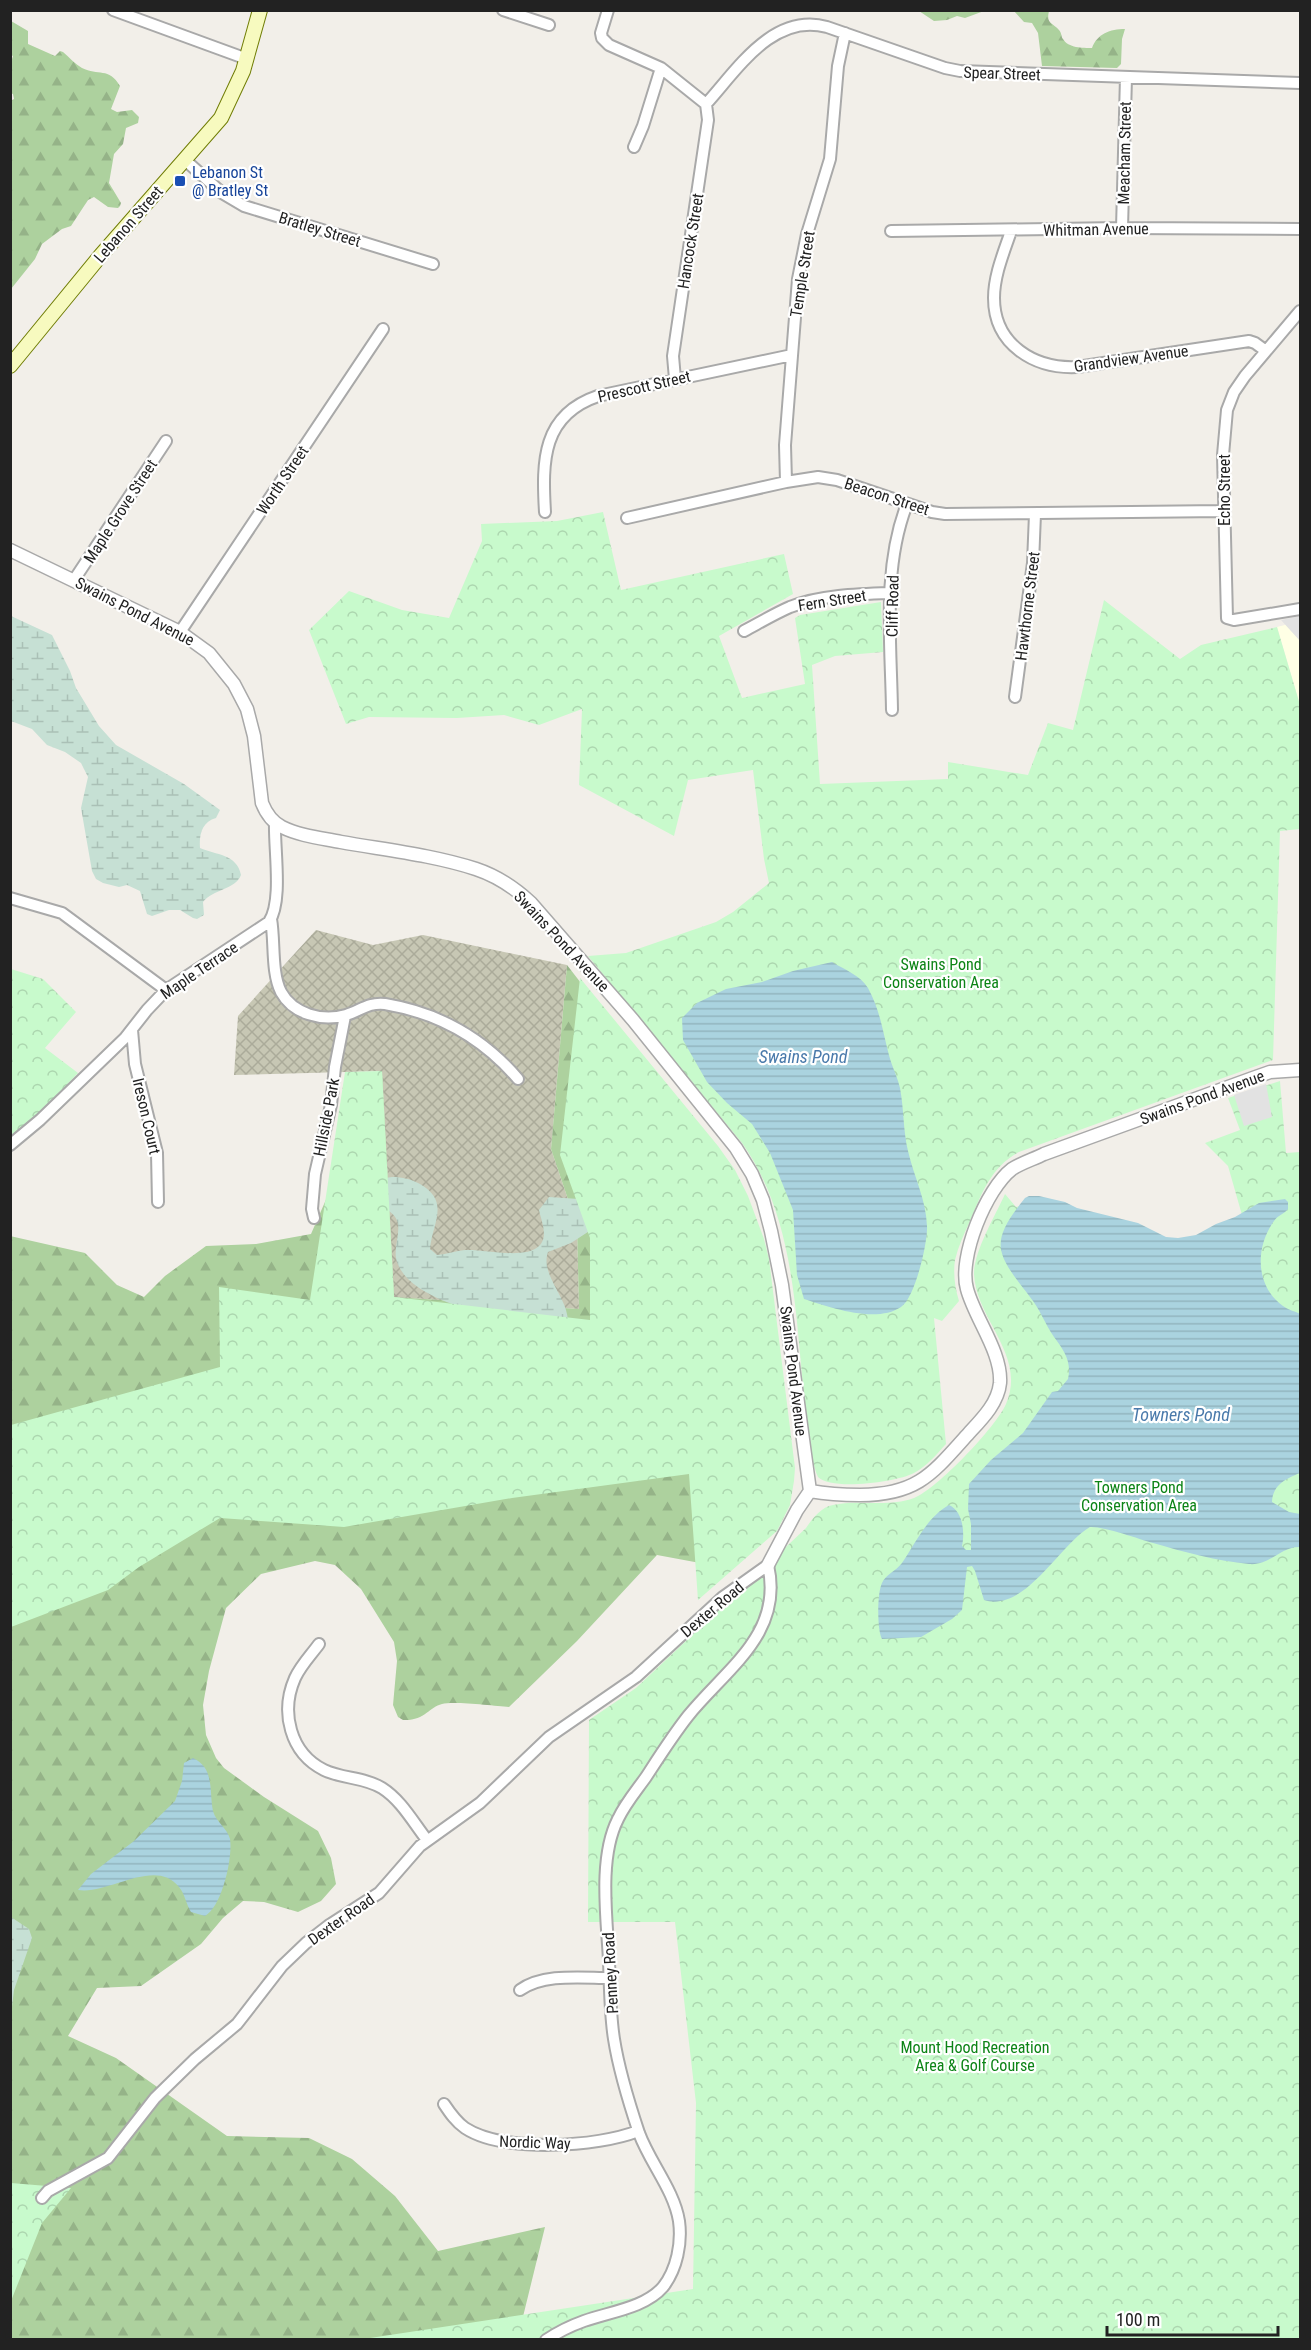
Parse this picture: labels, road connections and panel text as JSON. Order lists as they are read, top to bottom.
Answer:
{
  "streets": {
    "main road": ["Lebanon Street"],
    "street": [
      "Spear Street",
      "Meacham Street",
      "Bratley Street",
      "Whitman Avenue",
      "Hancock Street",
      "Temple Street",
      "Grandview Avenue",
      "Prescott Street",
      "Worth Street",
      "Echo Street",
      "Beacon Street",
      "Maple Grove Street",
      "Fern Street",
      "Cliff Road",
      "Hawthorne Street",
      "Swains Pond Avenue",
      "Maple Terrace",
      "Ireson Court",
      "Hillside Park",
      "Dexter Road",
      "Penney Road",
      "Nordic Way"
    ]
  },
  "crossings": [
    ["Spear Street", "Meacham Street"],
    ["Spear Street", "Hancock Street"],
    ["Spear Street", "Temple Street"],
    ["Meacham Street", "Whitman Avenue"],
    ["Lebanon Street", "Bratley Street"],
    ["Whitman Avenue", "Grandview Avenue"],
    ["Hancock Street", "Prescott Street"],
    ["Temple Street", "Prescott Street"],
    ["Temple Street", "Beacon Street"],
    ["Grandview Avenue", "Echo Street"],
    ["Worth Street", "Swains Pond Avenue"],
    ["Echo Street", "Beacon Street"],
    ["Beacon Street", "Cliff Road"],
    ["Beacon Street", "Hawthorne Street"],
    ["Maple Grove Street", "Swains Pond Avenue"],
    ["Fern Street", "Cliff Road"],
    ["Maple Terrace", "Ireson Court"],
    ["Dexter Road", "Penney Road"],
    ["Penney Road", "Nordic Way"]
  ],
  "water": ["Swains Pond", "Towners Pond"],
  "parks": ["Swains Pond Conservation Area", "Towners Pond Conservation Area", "Mount Hood Recreation Area & Golf Course"],
  "places": {
    "transit": ["Lebanon St @ Bratley St"]
  },
  "scale_bar": "100 m"
}
